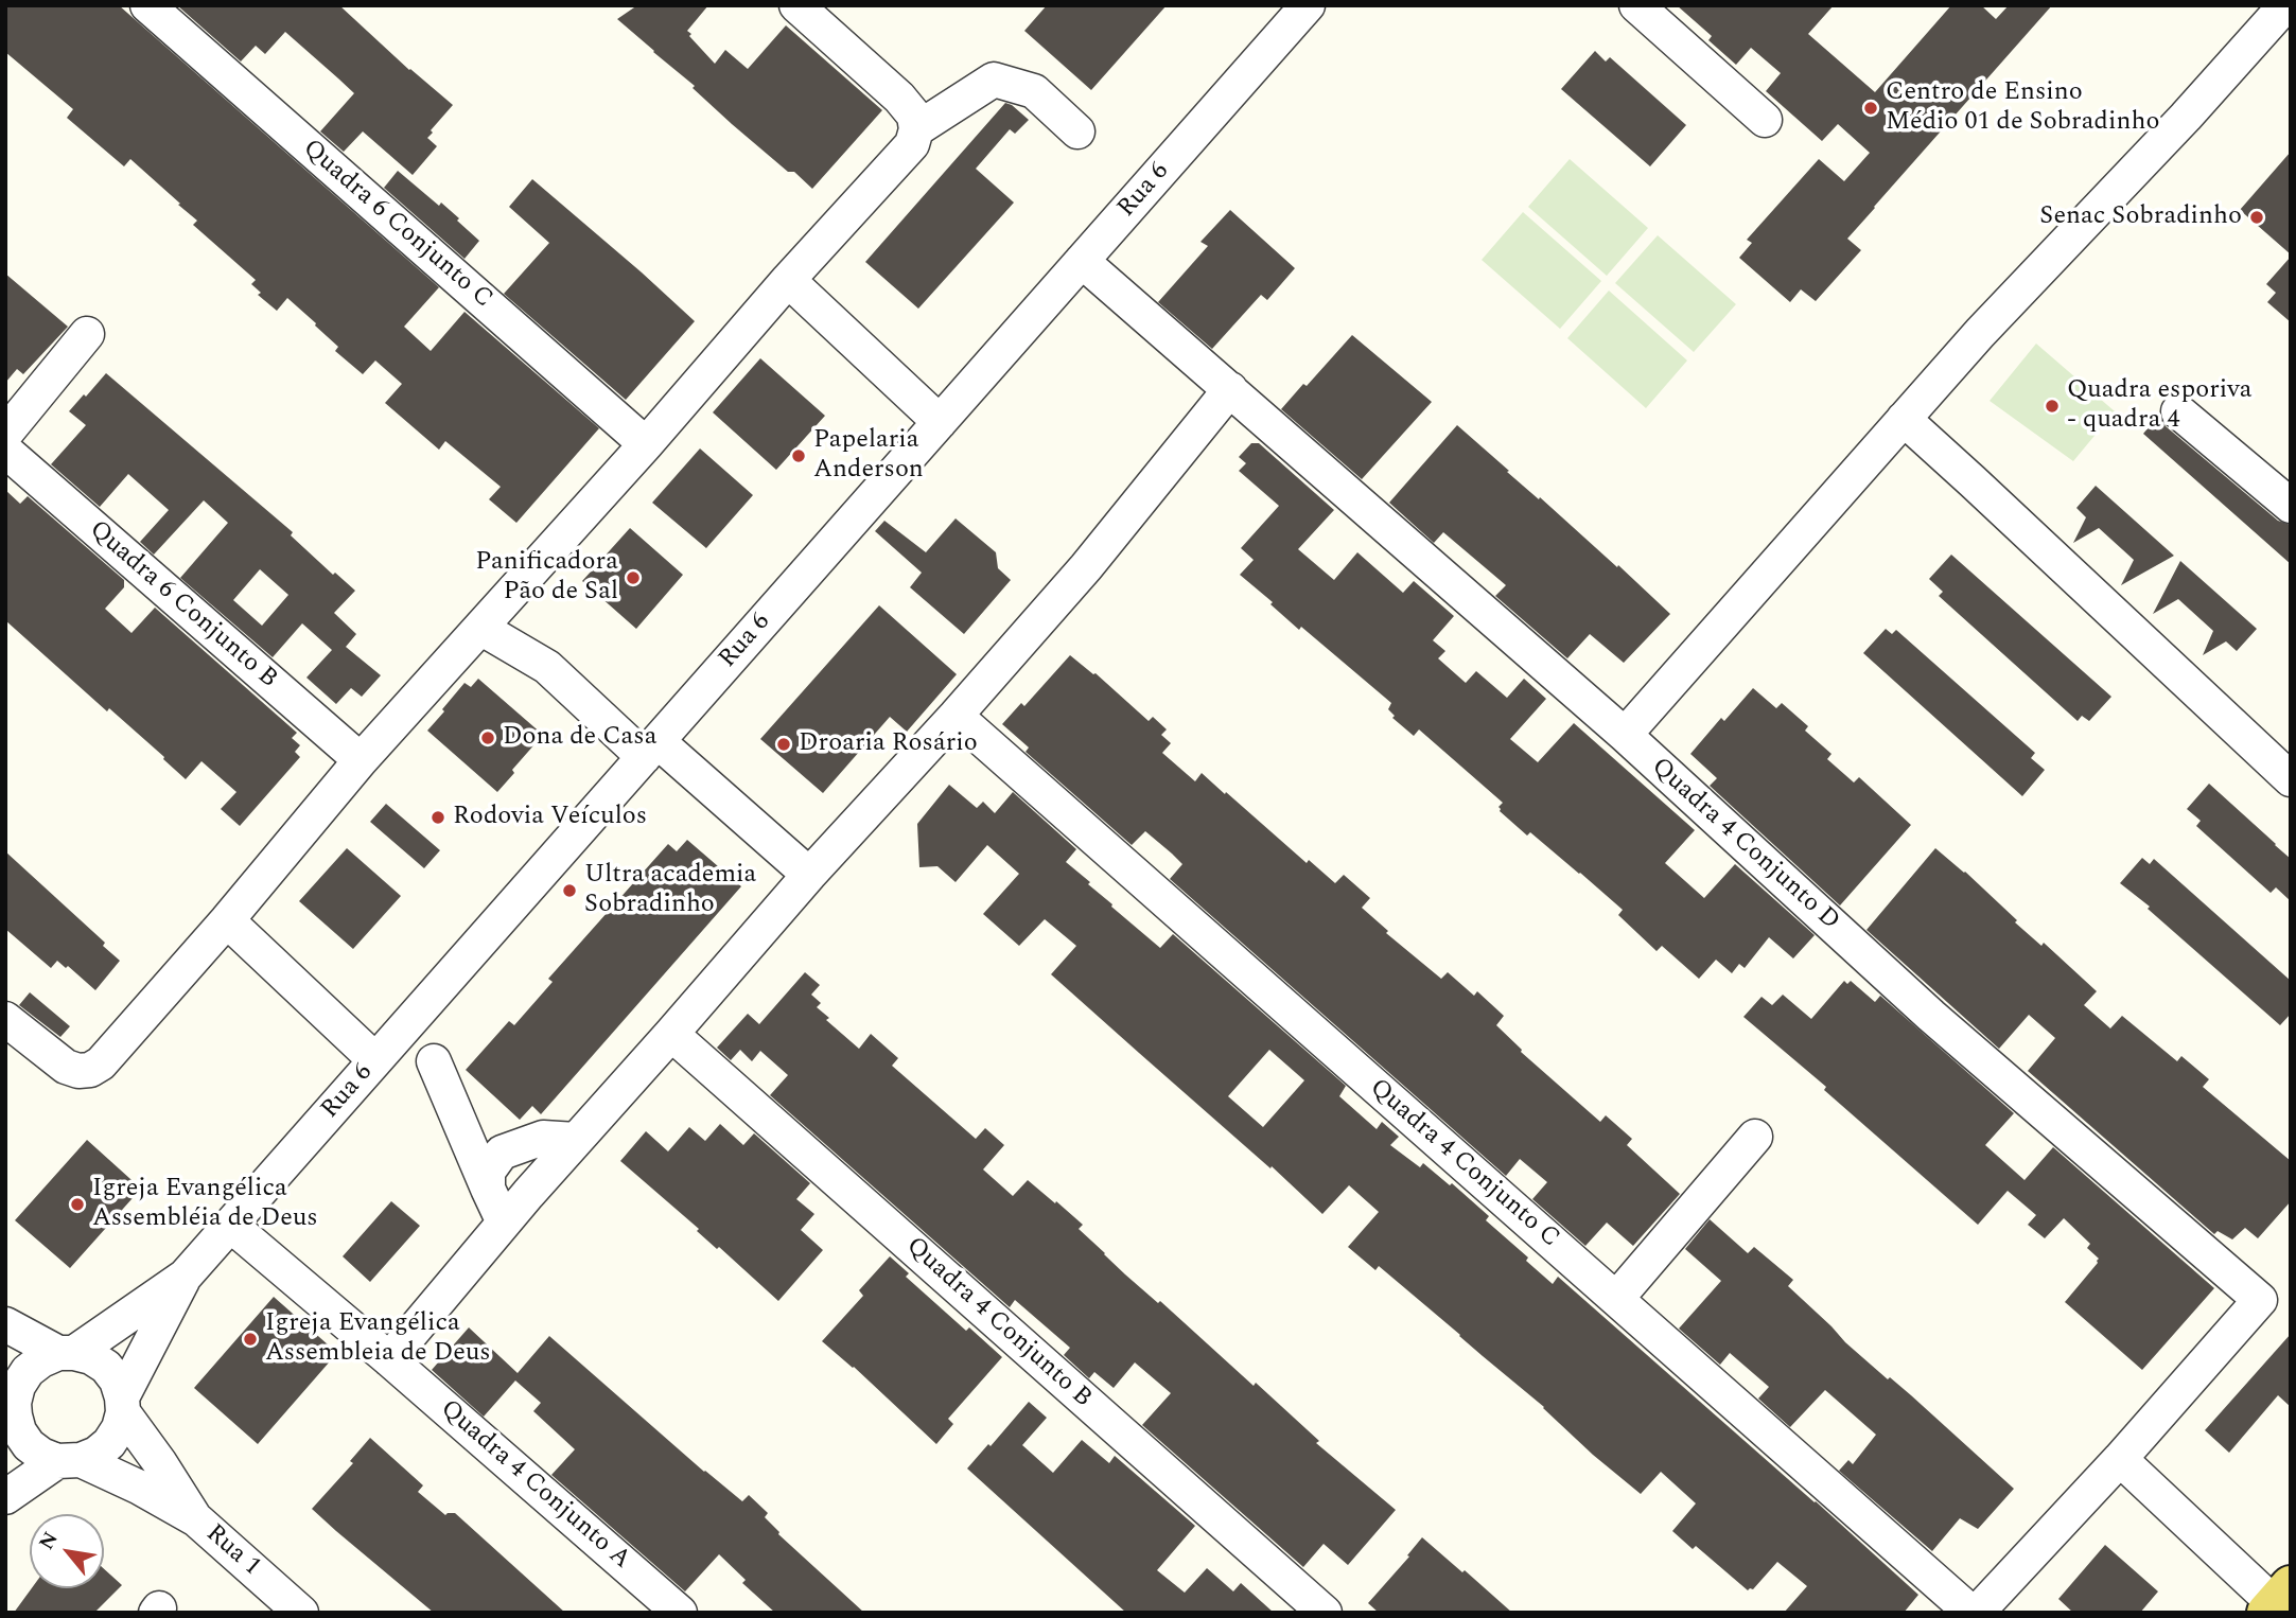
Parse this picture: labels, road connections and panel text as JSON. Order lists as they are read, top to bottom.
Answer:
{
  "streets": {
    "street": [
      "Rua 6",
      "Quadra 6 Conjunto C",
      "Quadra 6 Conjunto B",
      "Quadra 4 Conjunto D",
      "Quadra 4 Conjunto C",
      "Quadra 4 Conjunto B",
      "Quadra 4 Conjunto A",
      "Rua 1"
    ]
  },
  "crossings": [
    ["Rua 6", "Quadra 4 Conjunto D"],
    ["Rua 6", "Quadra 4 Conjunto A"]
  ],
  "places": [
    "Centro de Ensino Médio 01 de Sobradinho",
    "Senac Sobradinho",
    "Quadra esporiva - quadra 4",
    "Papelaria Anderson",
    "Panificadora Pão de Sal",
    "Dona de Casa",
    "Droaria Rosário",
    "Rodovia Veículos",
    "Ultra academia Sobradinho",
    "Igreja Evangélica Assembléia de Deus",
    "Igreja Evangélica Assembleia de Deus"
  ],
  "north": "top left"
}
